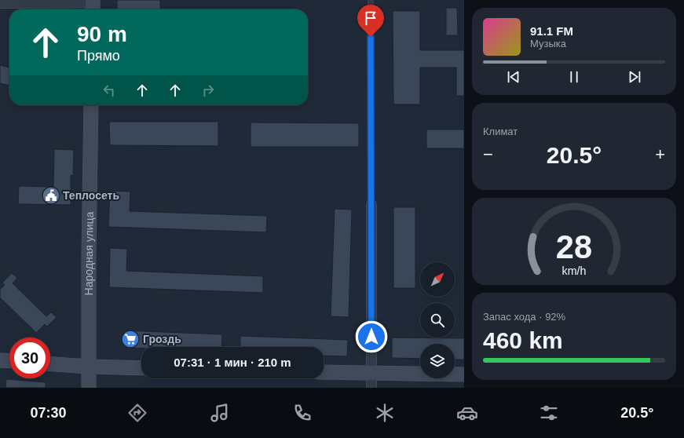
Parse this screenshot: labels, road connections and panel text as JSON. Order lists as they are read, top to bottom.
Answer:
{
  "streets": {
    "street": ["Народная улица"]
  },
  "places": {
    "public building": ["Теплосеть"],
    "supermarket": ["Гроздь"]
  },
  "north": "top right",
  "page": {
    "turn": ["90 m", "Прямо"],
    "song": ["91.1 FM", "Музыка"],
    "tile": [
      "Климат",
      ["Запас хода · 92%", "460 km"]
    ],
    "heat": ["−", "20.5°", "+"],
    "limit": "30",
    "trip": "07:31 · 1 мин · 210 m",
    "tabs": ["07:30", "20.5°"],
    "gauge": ["28", "km/h"]
  }
}
